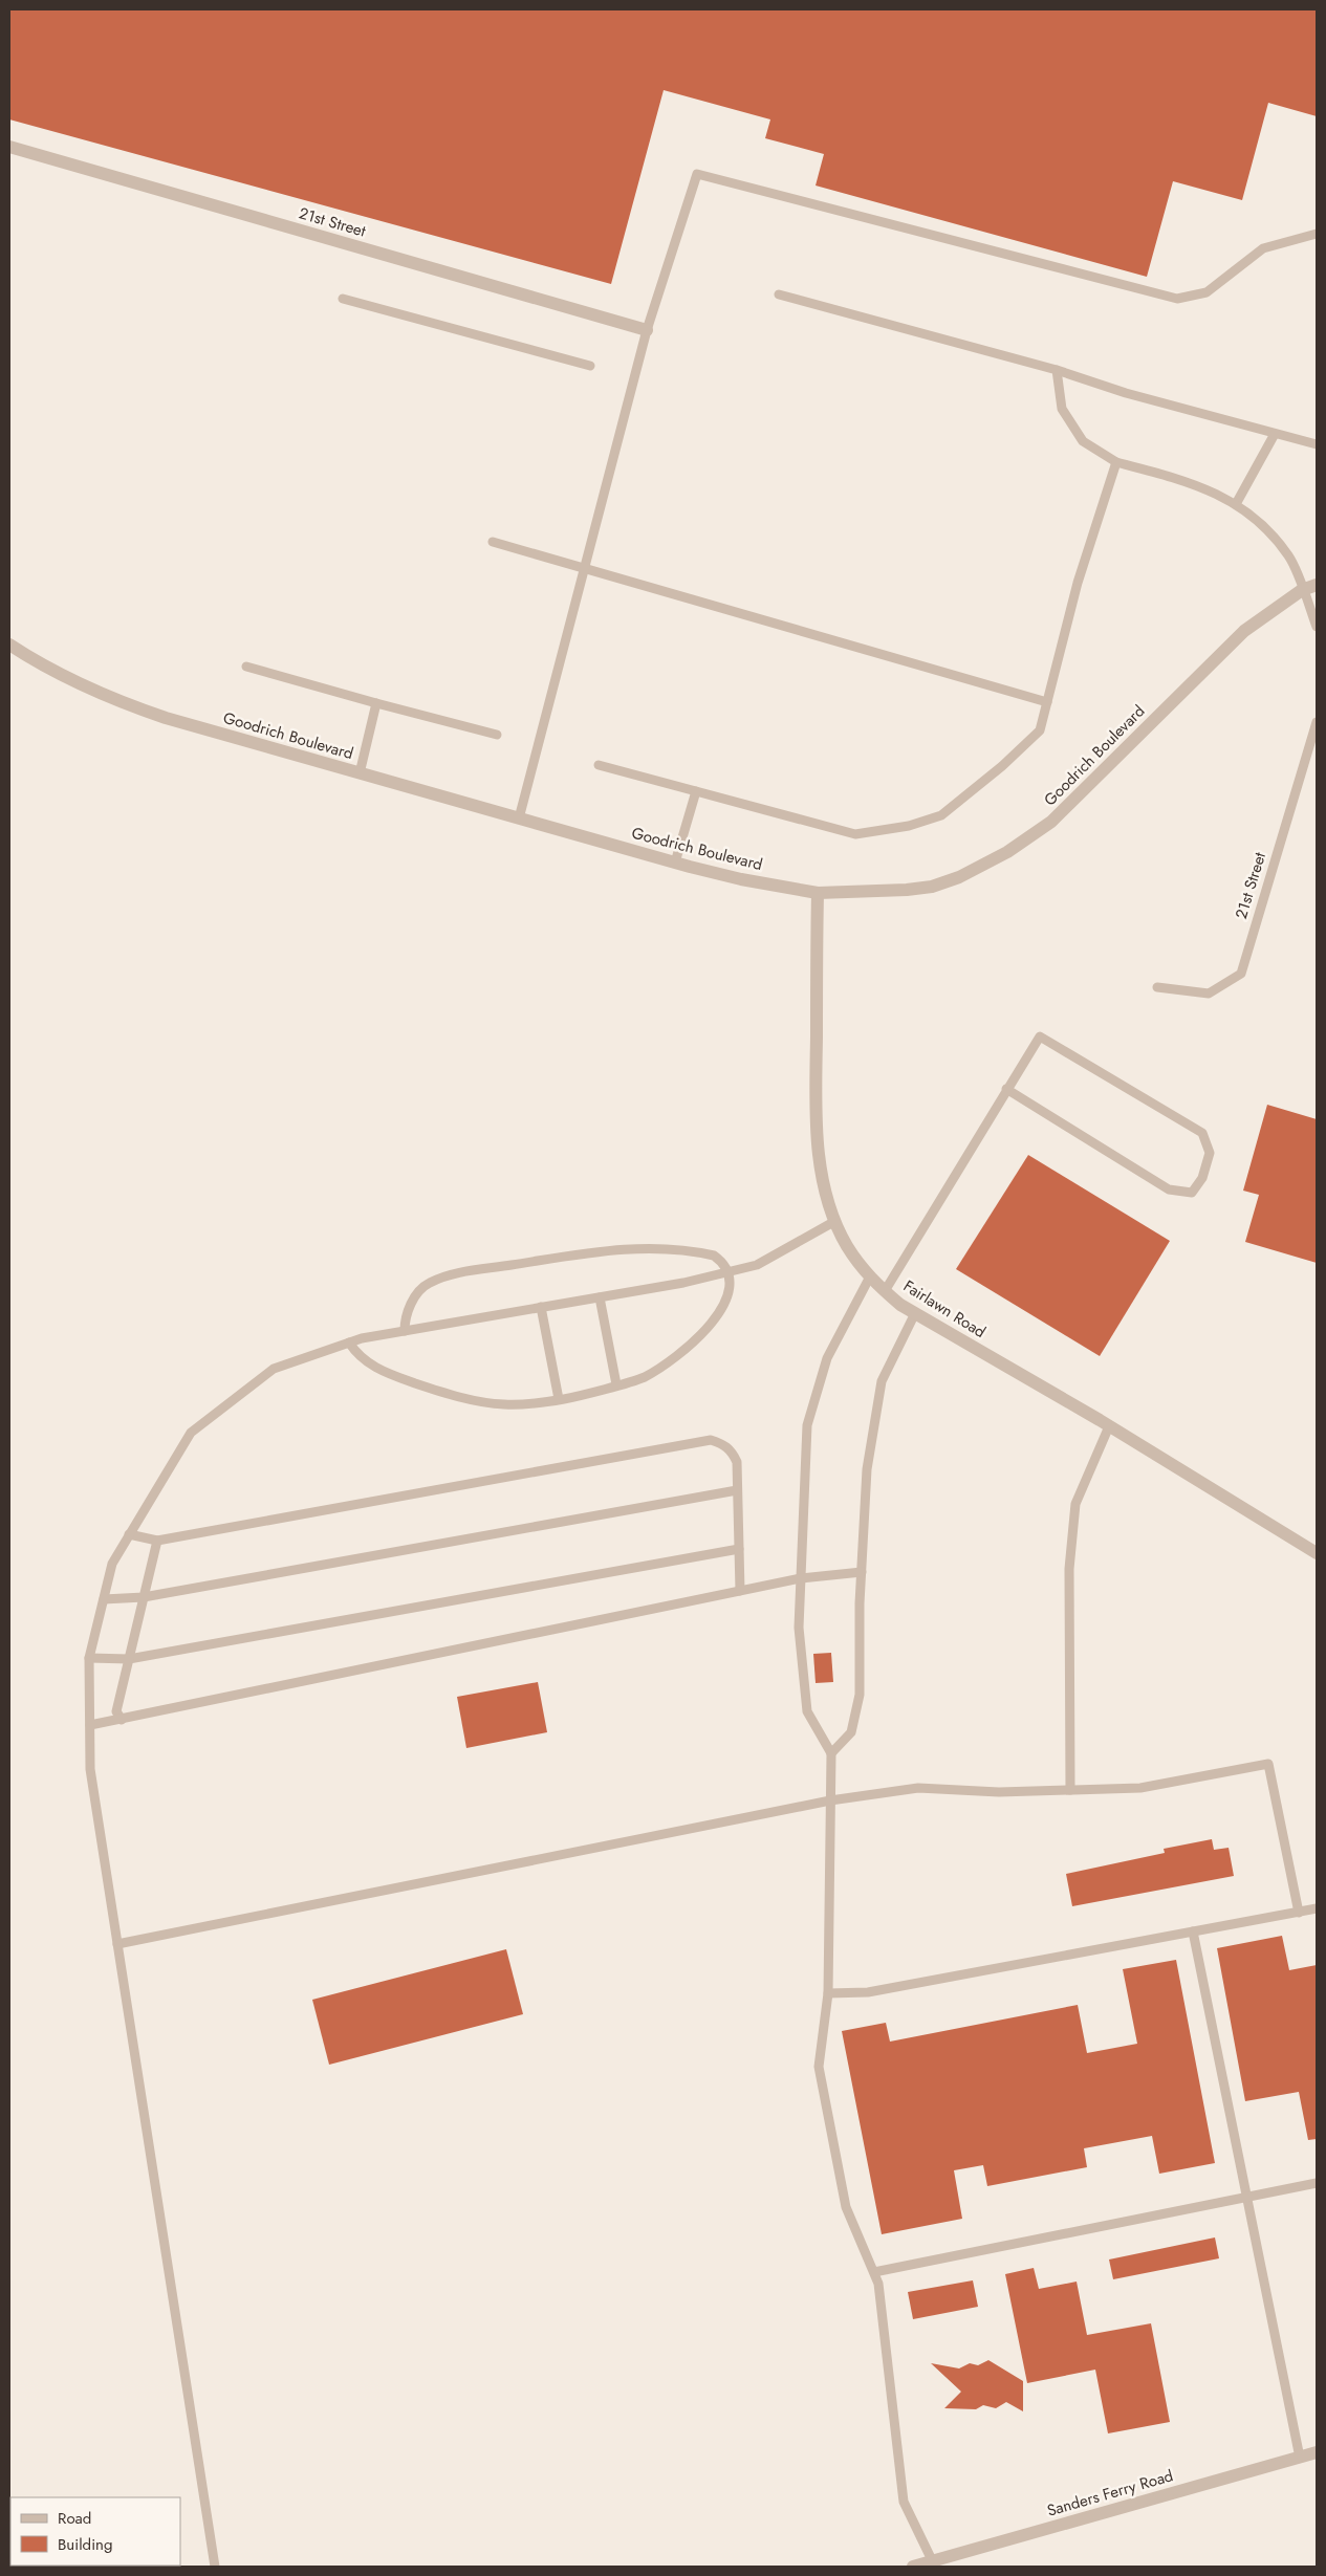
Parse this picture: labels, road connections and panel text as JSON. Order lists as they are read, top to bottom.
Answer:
{
  "streets": {
    "street": [
      "21st Street",
      "Goodrich Boulevard",
      "Fairlawn Road",
      "Sanders Ferry Road"
    ]
  },
  "crossings": [
    ["Goodrich Boulevard", "Fairlawn Road"]
  ],
  "legend": ["Road", "Building"]
}
